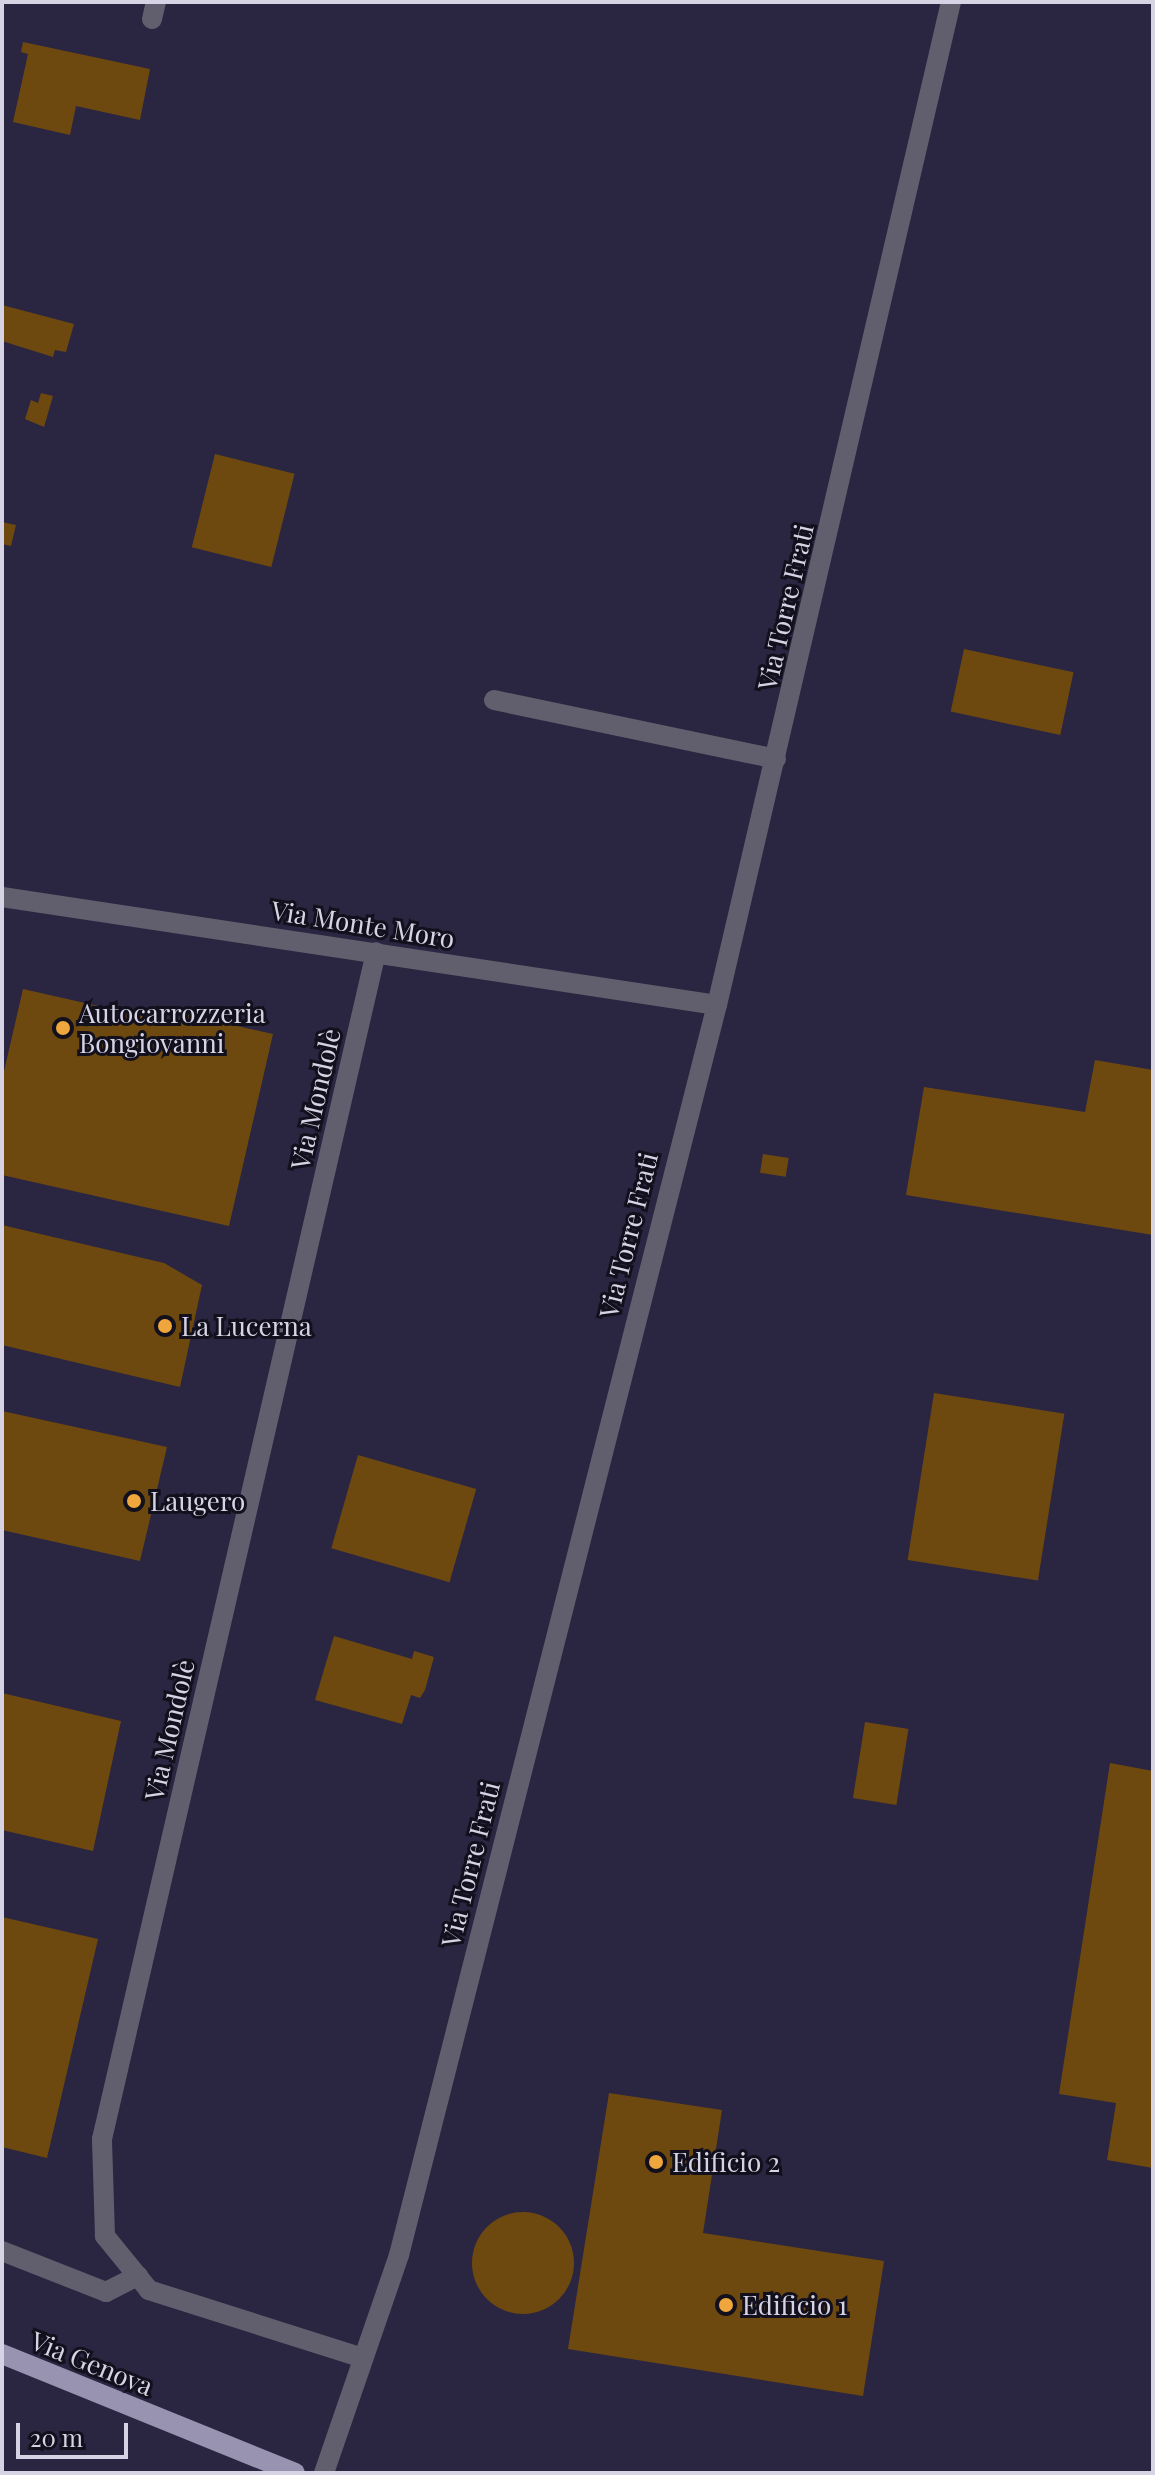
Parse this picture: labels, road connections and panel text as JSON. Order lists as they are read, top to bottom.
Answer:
{
  "streets": {
    "main road": ["Via Genova"],
    "street": ["Via Torre Frati", "Via Monte Moro", "Via Mondolè"]
  },
  "crossings": [
    ["Via Torre Frati", "Via Monte Moro"],
    ["Via Torre Frati", "Via Mondolè"],
    ["Via Monte Moro", "Via Mondolè"]
  ],
  "places": [
    "Autocarrozzeria Bongiovanni",
    "La Lucerna",
    "Laugero",
    "Edificio 2",
    "Edificio 1"
  ],
  "scale_bar": "20 m"
}
